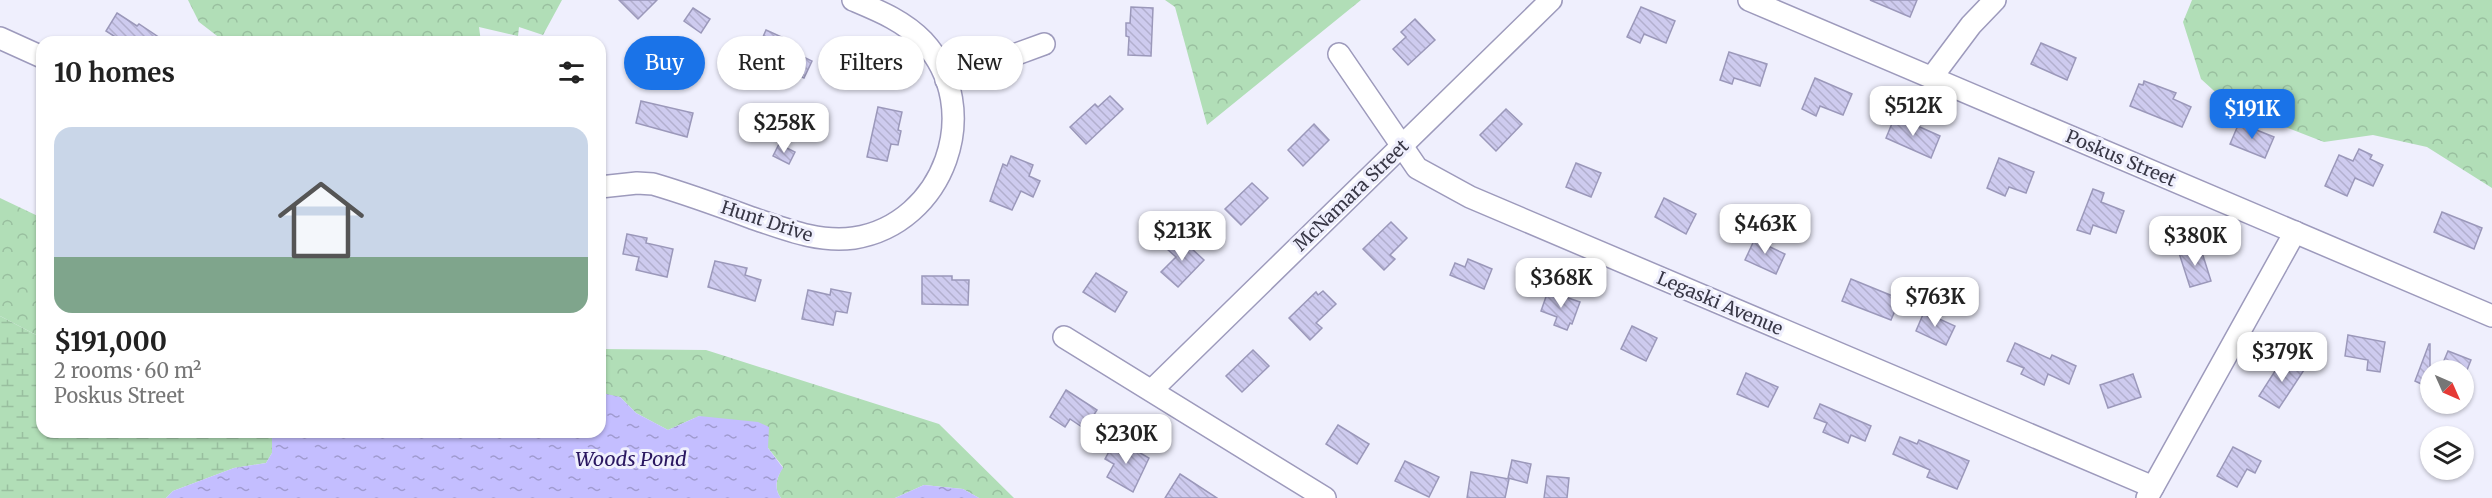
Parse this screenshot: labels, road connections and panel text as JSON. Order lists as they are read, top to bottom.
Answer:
{
  "streets": {
    "street": [
      "Poskus Street",
      "McNamara Street",
      "Hunt Drive",
      "Legaski Avenue"
    ]
  },
  "crossings": [
    ["McNamara Street", "Legaski Avenue"]
  ],
  "water": ["Woods Pond"],
  "north": "bottom right",
  "page": {
    "chip": [
      "Buy",
      "Rent",
      "Filters",
      "New"
    ],
    "heading": "10 homes",
    "price": [
      "$512K",
      "$191K",
      "$258K",
      "$463K",
      "$213K",
      "$380K",
      "$368K",
      "$763K",
      "$379K",
      "$230K"
    ],
    "list": [
      {
        "name": "$191,000",
        "note": "2 rooms · 60 m² · Poskus Street"
      }
    ]
  }
}
